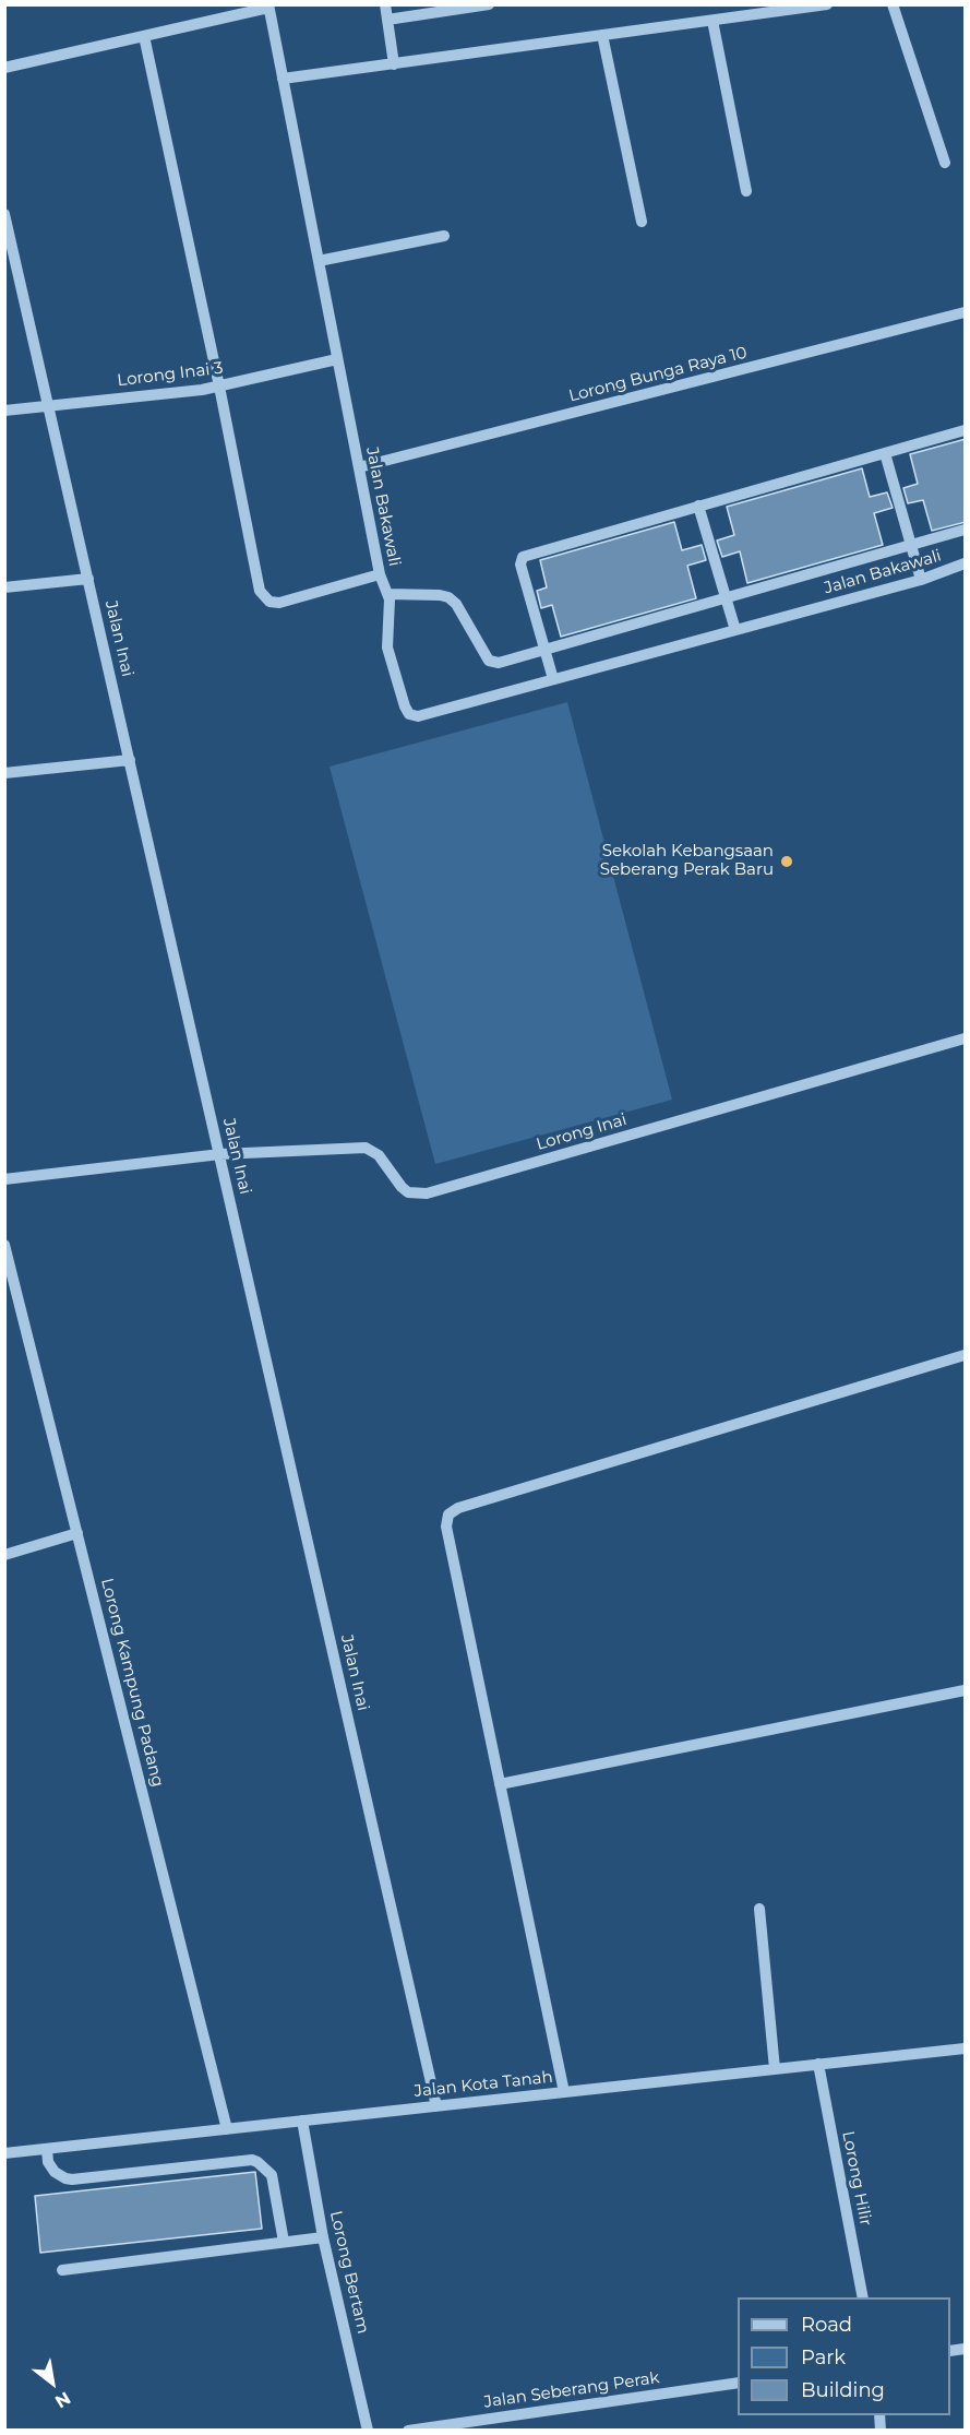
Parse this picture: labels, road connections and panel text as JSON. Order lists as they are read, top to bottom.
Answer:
{
  "streets": {
    "street": [
      "Lorong Inai 3",
      "Lorong Bunga Raya 10",
      "Jalan Bakawali",
      "Jalan Inai",
      "Lorong Inai",
      "Lorong Kampung Padang",
      "Jalan Kota Tanah",
      "Lorong Hilir",
      "Lorong Bertam",
      "Jalan Seberang Perak"
    ]
  },
  "crossings": [
    ["Lorong Inai 3", "Jalan Bakawali"],
    ["Lorong Inai 3", "Jalan Inai"],
    ["Lorong Bunga Raya 10", "Jalan Bakawali"],
    ["Jalan Inai", "Lorong Inai"],
    ["Jalan Inai", "Jalan Kota Tanah"],
    ["Lorong Kampung Padang", "Jalan Kota Tanah"],
    ["Jalan Kota Tanah", "Lorong Hilir"],
    ["Jalan Kota Tanah", "Lorong Bertam"]
  ],
  "places": ["Sekolah Kebangsaan Seberang Perak Baru"],
  "legend": ["Road", "Park", "Building"],
  "north": "bottom right"
}
